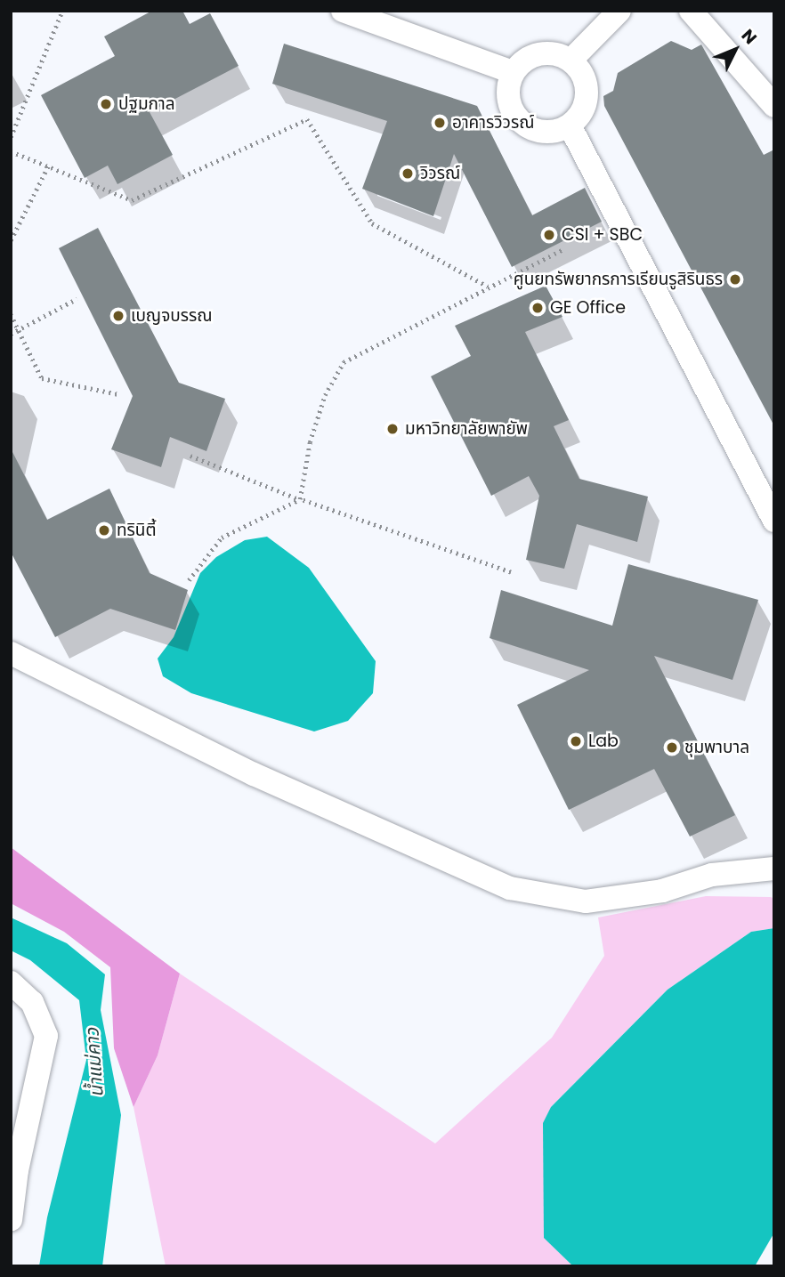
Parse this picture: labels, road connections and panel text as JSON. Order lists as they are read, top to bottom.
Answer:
{
  "water": ["น้ำแม่คาว"],
  "places": [
    "ปฐมกาล",
    "อาคารวิวรณ์",
    "วิวรณ์",
    "CSI + SBC",
    "ศูนยทรัพยากรการเรียนรูสิรินธร",
    "GE Office",
    "เบญจบรรณ",
    "มหาวิทยาลัยพายัพ",
    "ทรินิตี้",
    "Lab",
    "ชุมพาบาล"
  ],
  "north": "top right"
}
